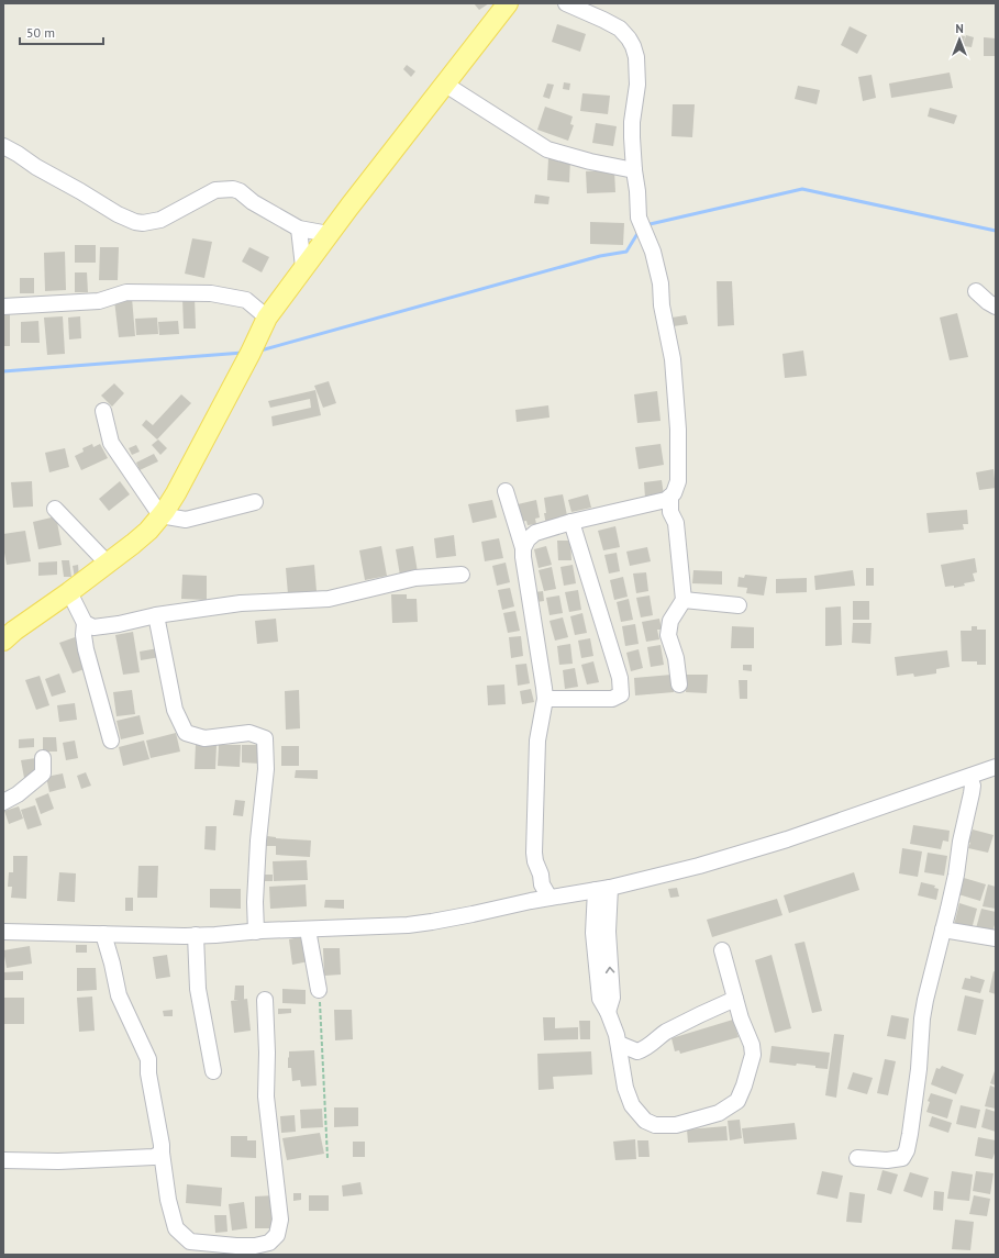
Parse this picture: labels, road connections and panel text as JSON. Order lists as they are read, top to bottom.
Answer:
{
  "scale_bar": "50 m",
  "north": "top"
}
